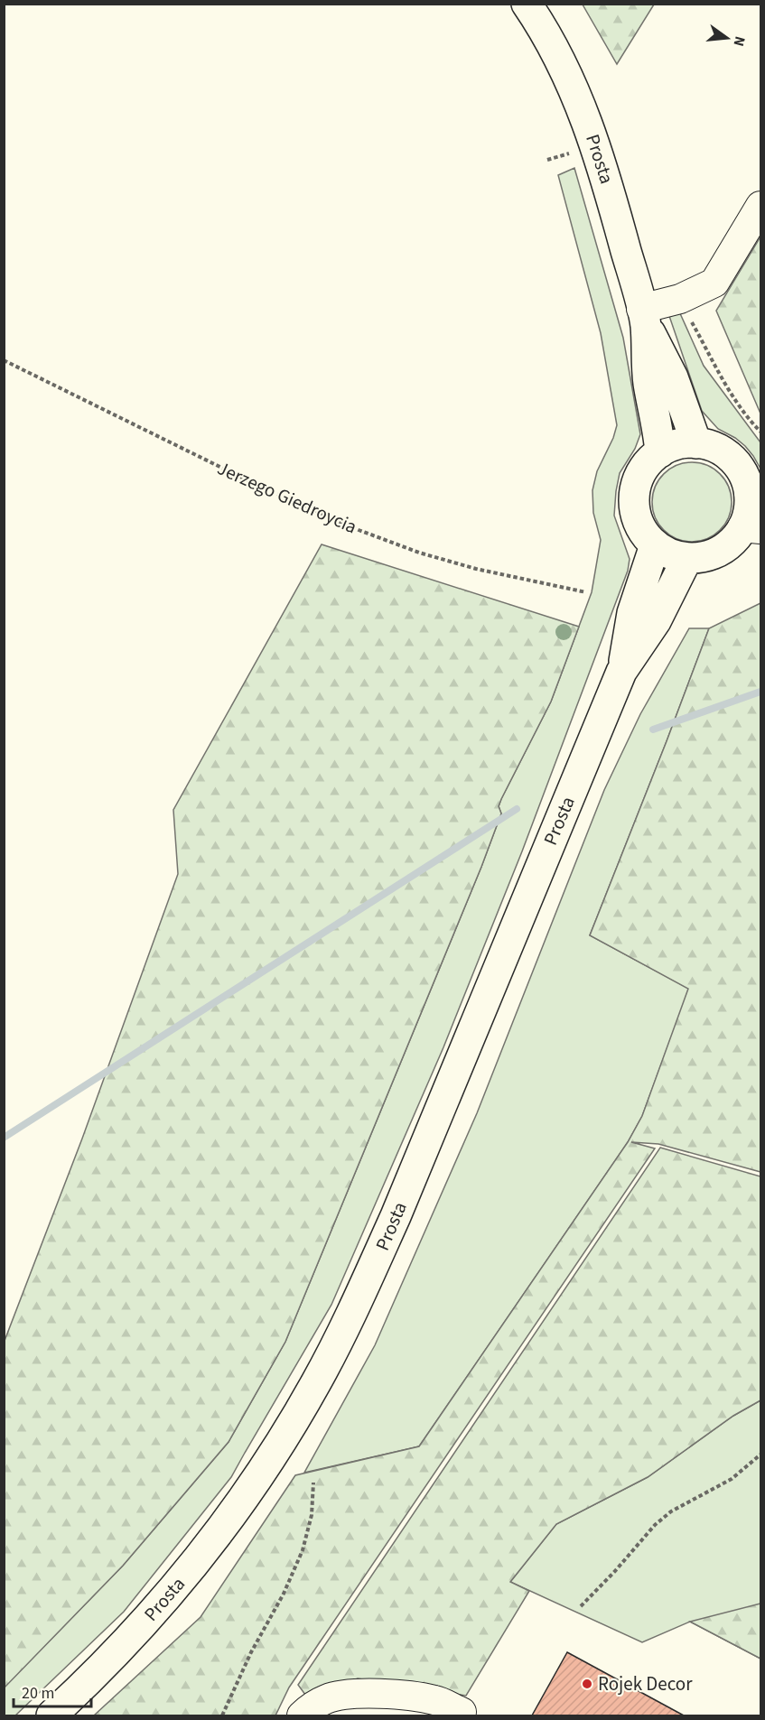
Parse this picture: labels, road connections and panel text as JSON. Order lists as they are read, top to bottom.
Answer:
{
  "streets": {
    "main road": ["Prosta"],
    "path": ["Jerzego Giedroycia"]
  },
  "places": ["Rojek Decor"],
  "scale_bar": "20 m",
  "north": "right"
}
